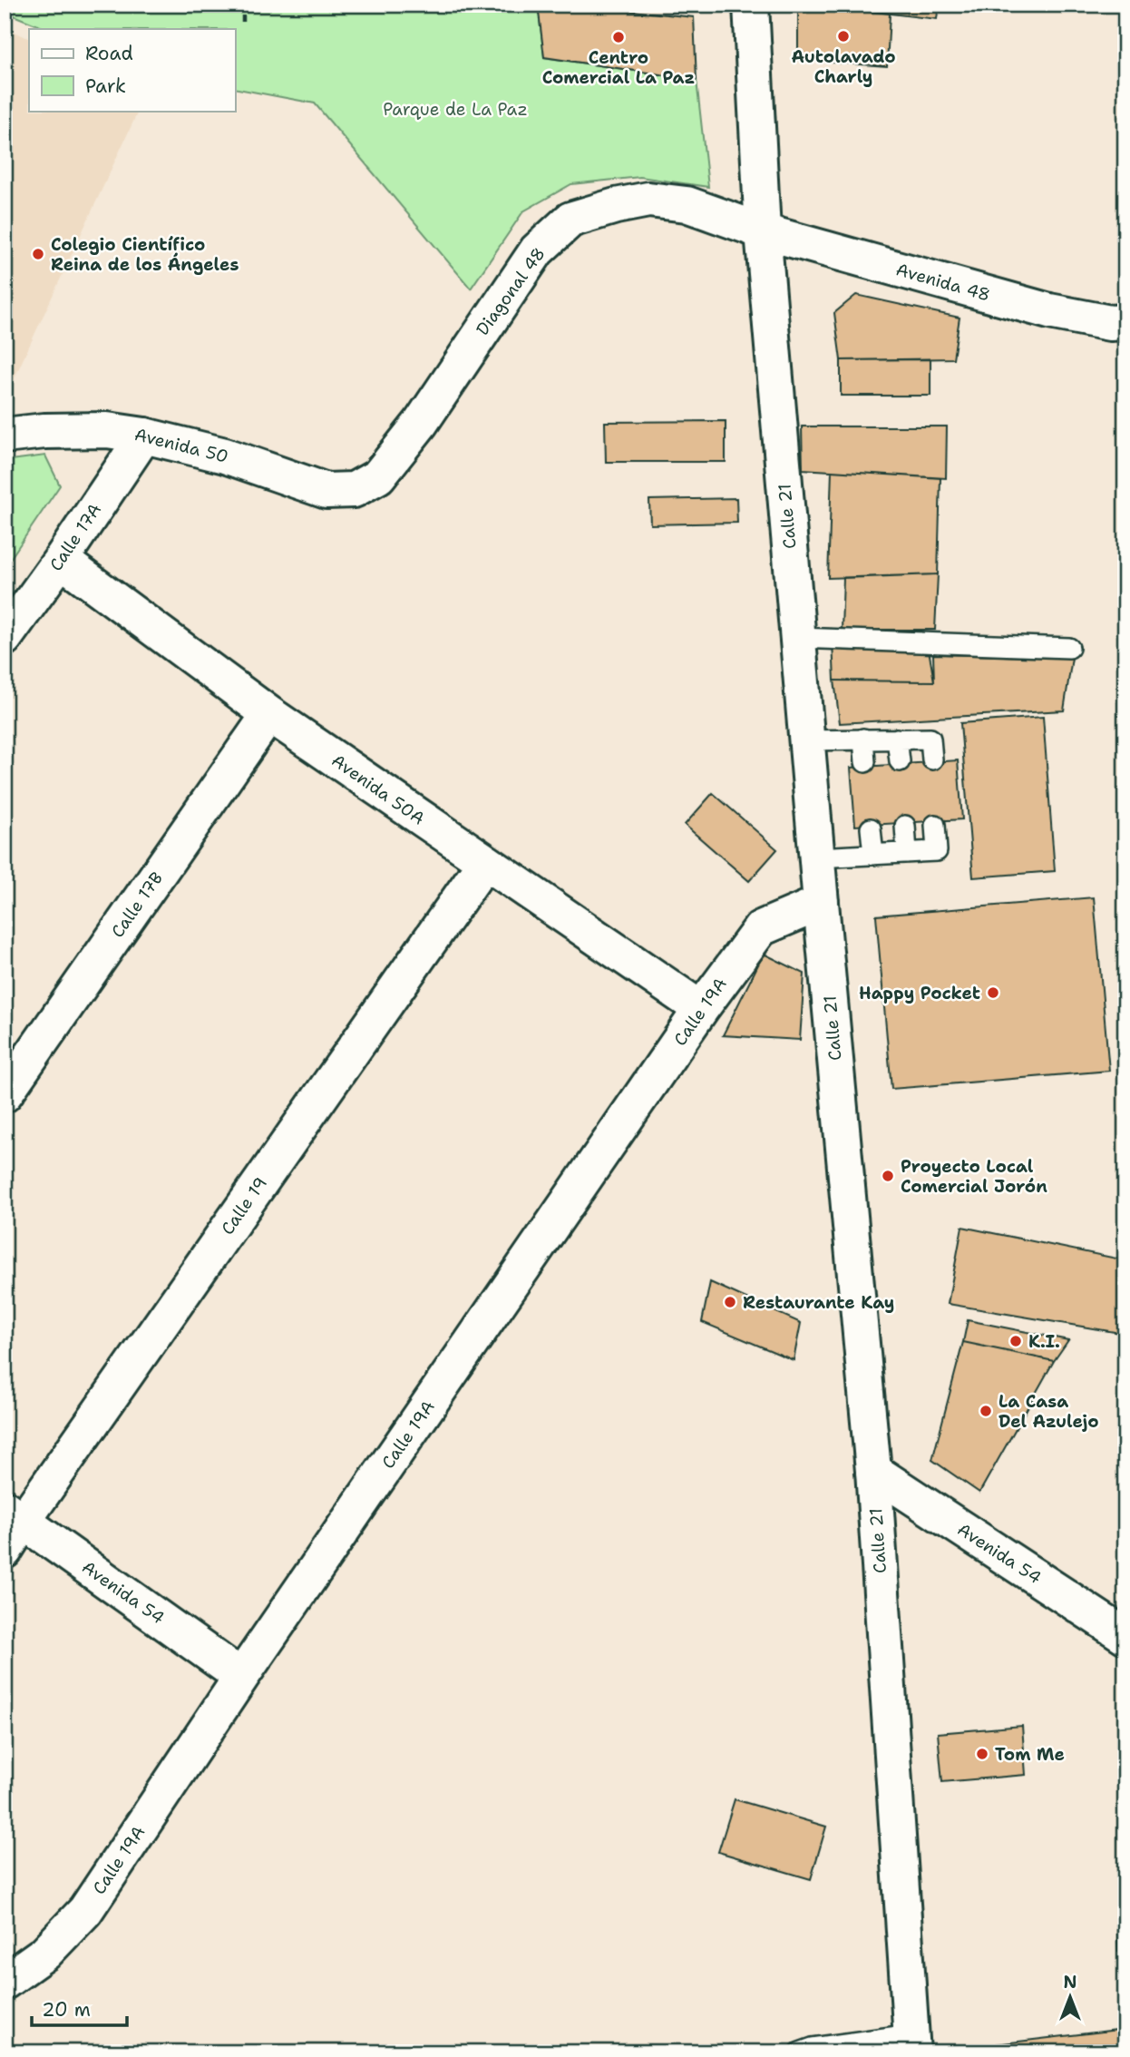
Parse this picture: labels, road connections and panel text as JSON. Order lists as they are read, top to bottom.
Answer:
{
  "streets": {
    "street": [
      "Avenida 48",
      "Diagonal 48",
      "Avenida 50",
      "Calle 21",
      "Calle 17A",
      "Avenida 50A",
      "Calle 17B",
      "Calle 19A",
      "Calle 19",
      "Avenida 54"
    ]
  },
  "crossings": [
    ["Avenida 48", "Diagonal 48"],
    ["Avenida 48", "Calle 21"],
    ["Diagonal 48", "Avenida 50"],
    ["Diagonal 48", "Calle 21"],
    ["Avenida 50", "Calle 17A"],
    ["Calle 21", "Calle 19A"],
    ["Calle 21", "Avenida 54"],
    ["Calle 17A", "Avenida 50A"],
    ["Avenida 50A", "Calle 17B"],
    ["Avenida 50A", "Calle 19A"],
    ["Avenida 50A", "Calle 19"],
    ["Calle 19A", "Avenida 54"],
    ["Calle 19", "Avenida 54"]
  ],
  "parks": ["Parque de La Paz"],
  "places": [
    "Autolavado Charly",
    "Centro Comercial La Paz",
    "Colegio Científico Reina de los Ángeles",
    "Happy Pocket",
    "Proyecto Local Comercial Jorón",
    "Restaurante Kay",
    "K.I.",
    "La Casa Del Azulejo",
    "Tom Me"
  ],
  "legend": ["Road", "Park"],
  "scale_bar": "20 m",
  "north": "top"
}
